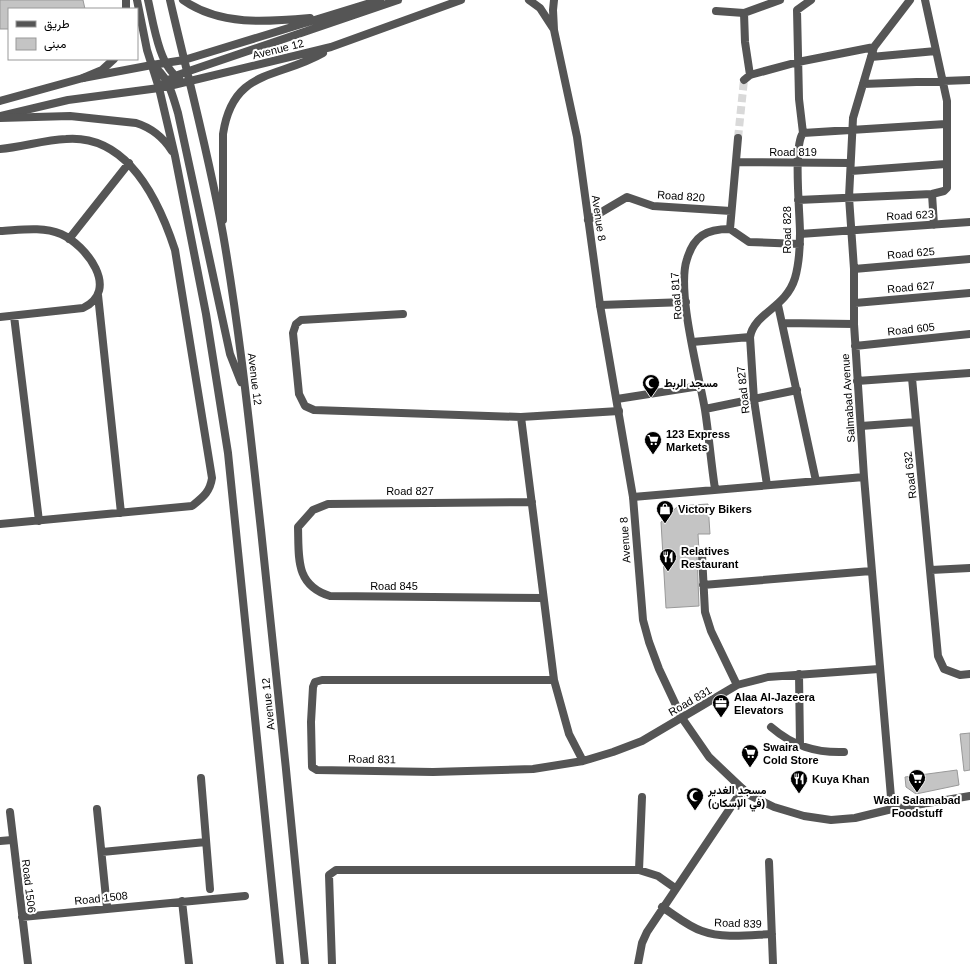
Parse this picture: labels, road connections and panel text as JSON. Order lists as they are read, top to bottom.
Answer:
{
  "streets": {
    "street": [
      "Avenue 12",
      "Road 819",
      "Road 820",
      "Road 623",
      "Avenue 8",
      "Road 828",
      "Road 625",
      "Road 627",
      "Road 817",
      "Road 605",
      "Road 827",
      "Salmabad Avenue",
      "Road 632",
      "Road 845",
      "Road 831",
      "Road 1506",
      "Road 1508",
      "Road 839"
    ]
  },
  "crossings": [
    ["Road 819", "Road 828"],
    ["Road 819", "Salmabad Avenue"],
    ["Road 820", "Avenue 8"],
    ["Road 623", "Road 828"],
    ["Road 623", "Salmabad Avenue"],
    ["Avenue 8", "Salmabad Avenue"],
    ["Avenue 8", "Road 831"],
    ["Road 625", "Salmabad Avenue"],
    ["Road 627", "Salmabad Avenue"],
    ["Road 605", "Salmabad Avenue"],
    ["Road 827", "Road 845"],
    ["Salmabad Avenue", "Road 831"],
    ["Road 1506", "Road 1508"]
  ],
  "places": {
    "mosque": ["مسجد الربط", "مسجد الغدير (في الإسكان)"],
    "supermarket": ["123 Express Markets", "Swaira Cold Store", "Wadi Salamabad Foodstuff"],
    "shop": ["Victory Bikers"],
    "restaurant": ["Relatives Restaurant", "Kuya Khan"],
    "office": ["Alaa Al-Jazeera Elevators"]
  },
  "legend": ["طريق", "مبنى"]
}
